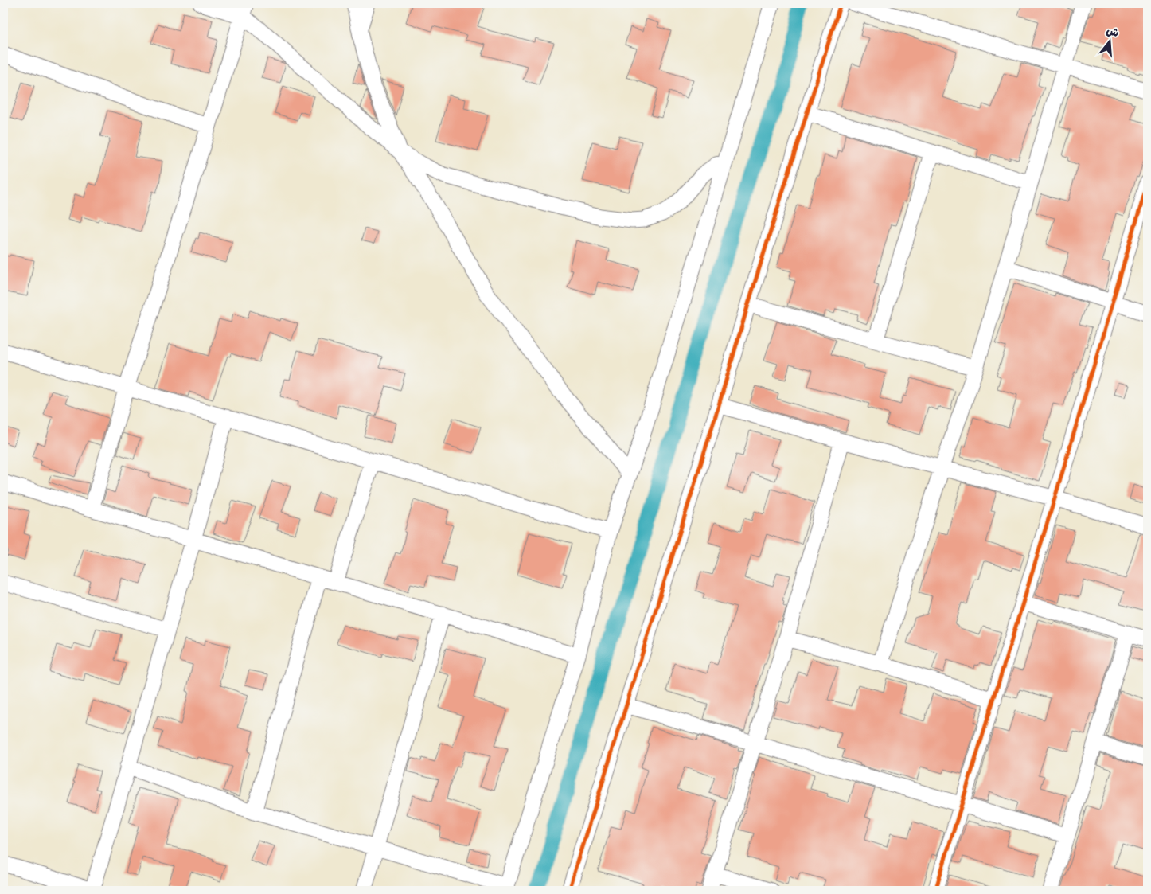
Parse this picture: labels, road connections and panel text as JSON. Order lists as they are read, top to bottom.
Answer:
{
  "north": "top"
}
